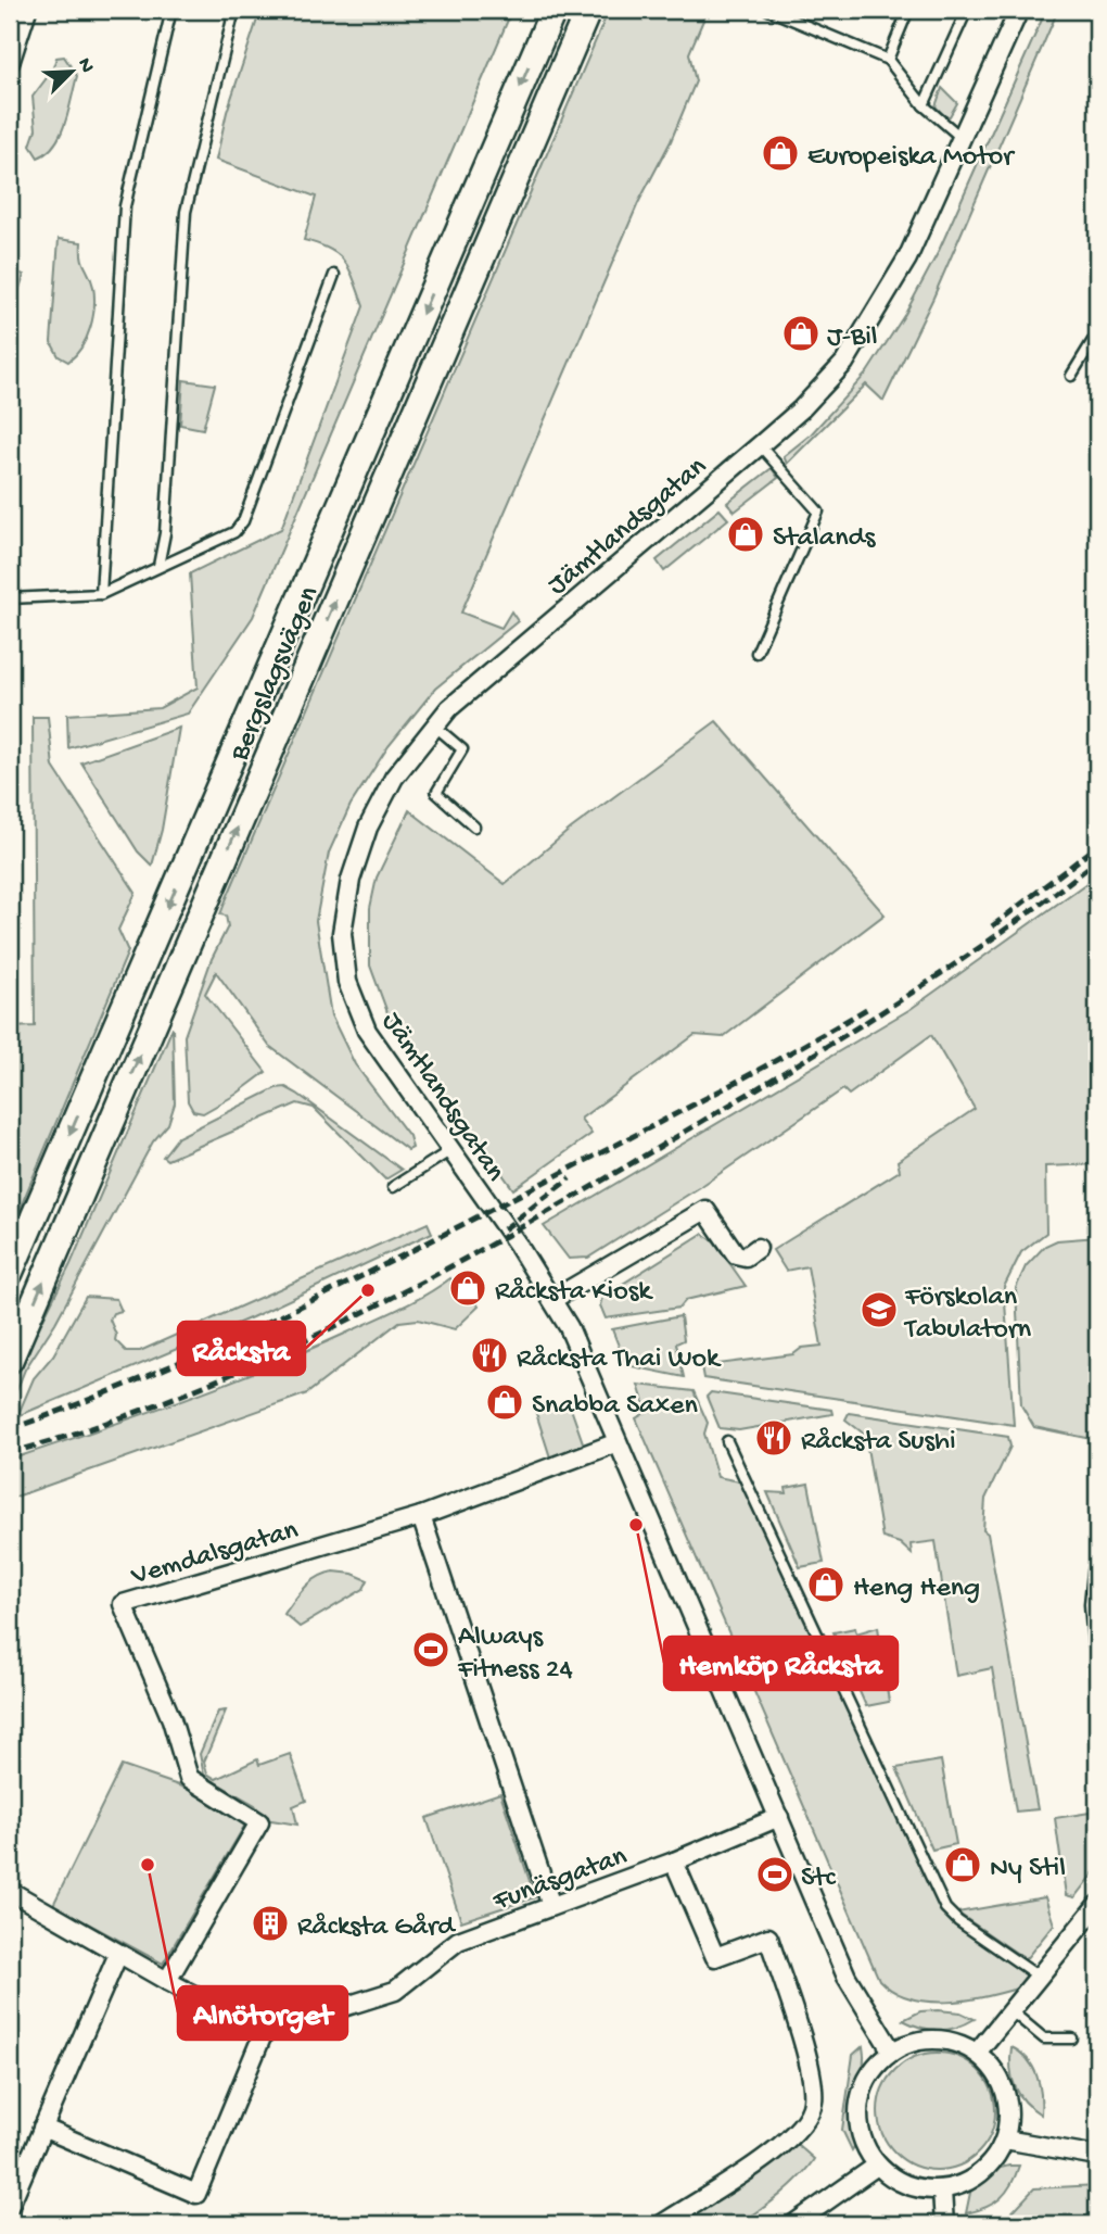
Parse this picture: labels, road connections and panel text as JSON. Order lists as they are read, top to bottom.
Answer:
{
  "streets": {
    "main road": ["Bergslagsvägen"],
    "street": ["Jämtlandsgatan", "Vemdalsgatan", "Funäsgatan"]
  },
  "crossings": [
    ["Jämtlandsgatan", "Vemdalsgatan"],
    ["Jämtlandsgatan", "Funäsgatan"]
  ],
  "places": {
    "shop": [
      "Europeiska Motor",
      "J-Bil",
      "Stalands",
      "Råcksta Kiosk",
      "Snabba Saxen",
      "Heng Heng",
      "Ny Stil"
    ],
    "other": ["Råcksta", "Hemköp Råcksta", "Alnötorget"],
    "school or university": ["Förskolan Tabulatorn"],
    "restaurant": ["Råcksta Thai Wok", "Råcksta Sushi"],
    "sports": ["Always Fitness 24", "Stc"],
    "building": ["Råcksta Gård"]
  },
  "north": "top right"
}
